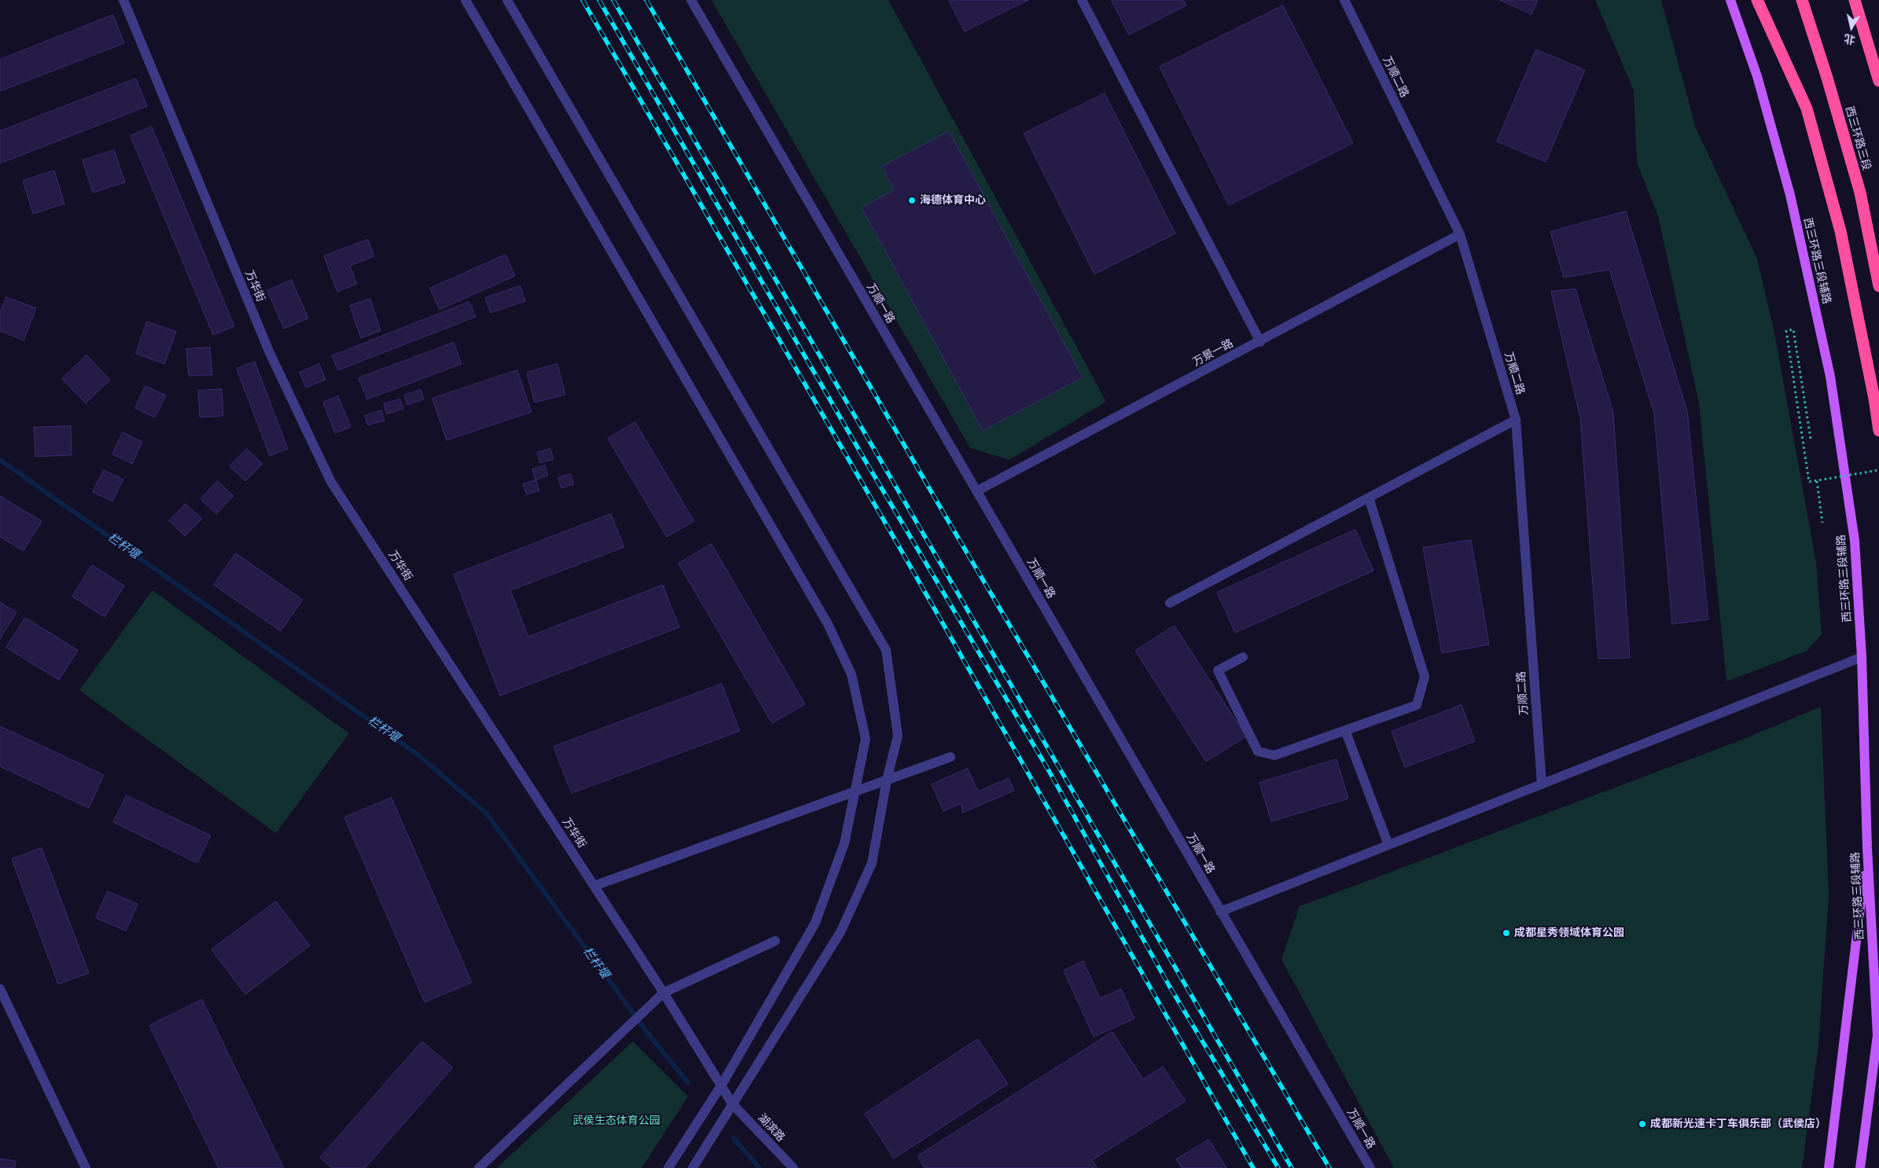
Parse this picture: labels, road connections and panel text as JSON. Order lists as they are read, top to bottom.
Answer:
{
  "streets": {
    "highway": ["西三环路三段"],
    "main road": ["西三环路三段辅路"],
    "street": [
      "万顺二路",
      "万华街",
      "万顺一路",
      "万景一路",
      "湖滨路"
    ]
  },
  "crossings": [
    ["万顺二路", "万景一路"],
    ["万华街", "湖滨路"],
    ["万顺一路", "万景一路"]
  ],
  "water": ["栏杆堰"],
  "parks": ["武侯生态体育公园"],
  "places": ["海德体育中心", "成都星秀领域体育公园", "成都新光速卡丁车俱乐部（武侯店）"],
  "north": "bottom"
}
